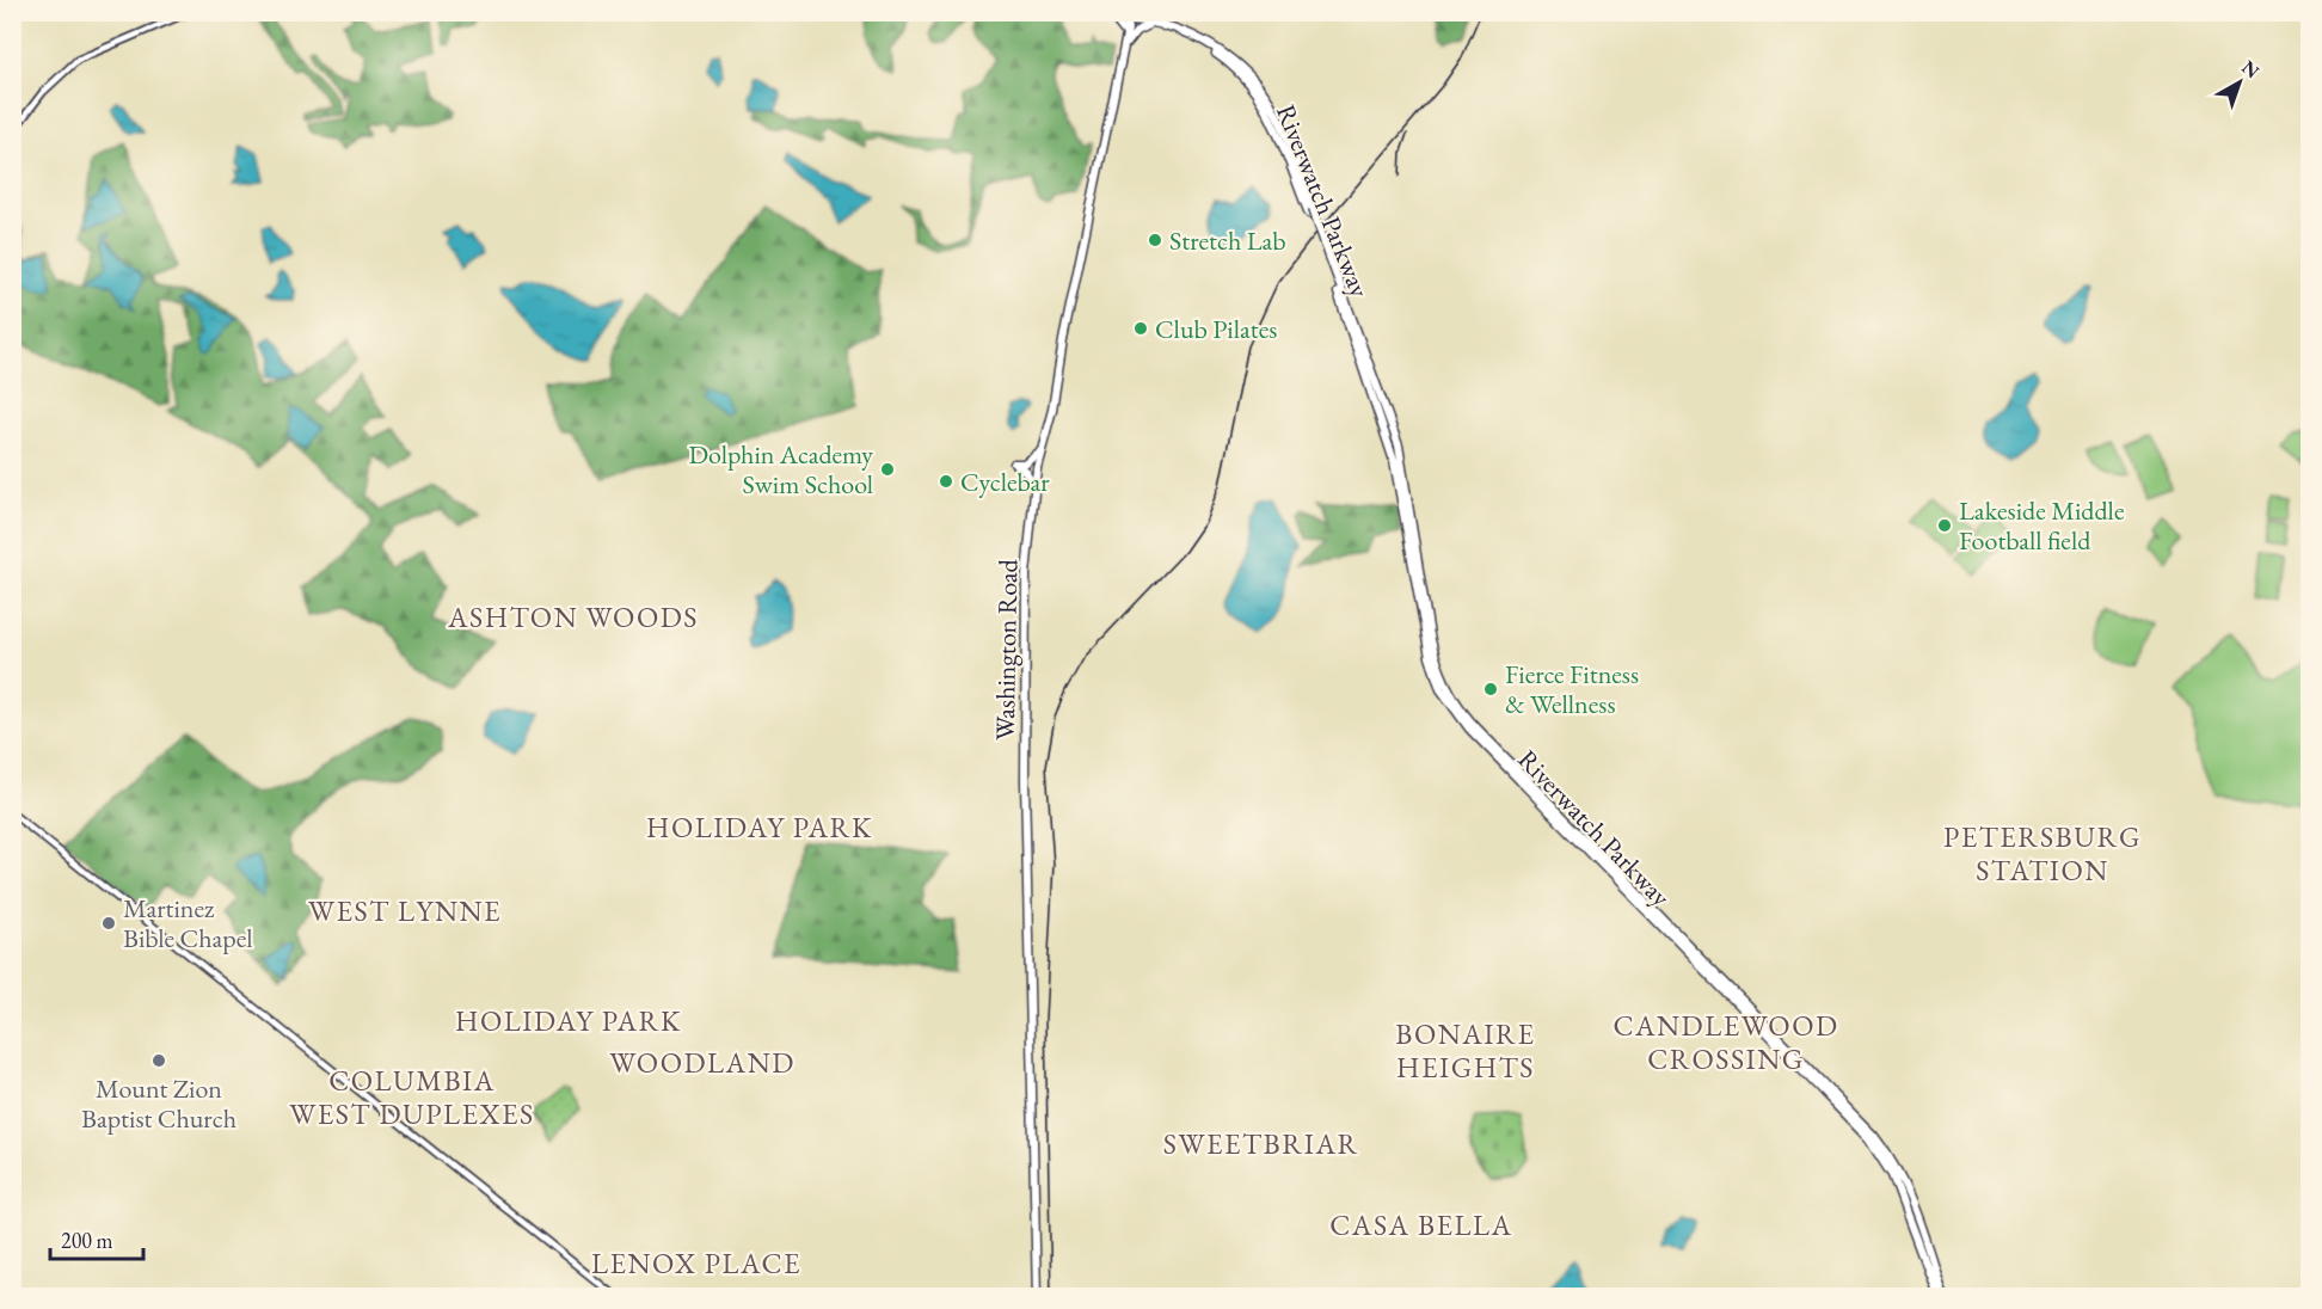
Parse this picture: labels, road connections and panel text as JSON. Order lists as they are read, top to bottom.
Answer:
{
  "streets": {
    "main road": ["Riverwatch Parkway", "Washington Road"]
  },
  "crossings": [
    ["Riverwatch Parkway", "Washington Road"]
  ],
  "districts": [
    "ASHTON WOODS",
    "HOLIDAY PARK",
    "PETERSBURG STATION",
    "WEST LYNNE",
    "HOLIDAY PARK",
    "CANDLEWOOD CROSSING",
    "BONAIRE HEIGHTS",
    "WOODLAND",
    "COLUMBIA WEST DUPLEXES",
    "SWEETBRIAR",
    "CASA BELLA",
    "LENOX PLACE"
  ],
  "places": [
    "Stretch Lab",
    "Club Pilates",
    "Dolphin Academy Swim School",
    "Cyclebar",
    "Lakeside Middle Football field",
    "Fierce Fitness & Wellness",
    "Martinez Bible Chapel",
    "Mount Zion Baptist Church"
  ],
  "scale_bar": "200 m",
  "north": "top right"
}
